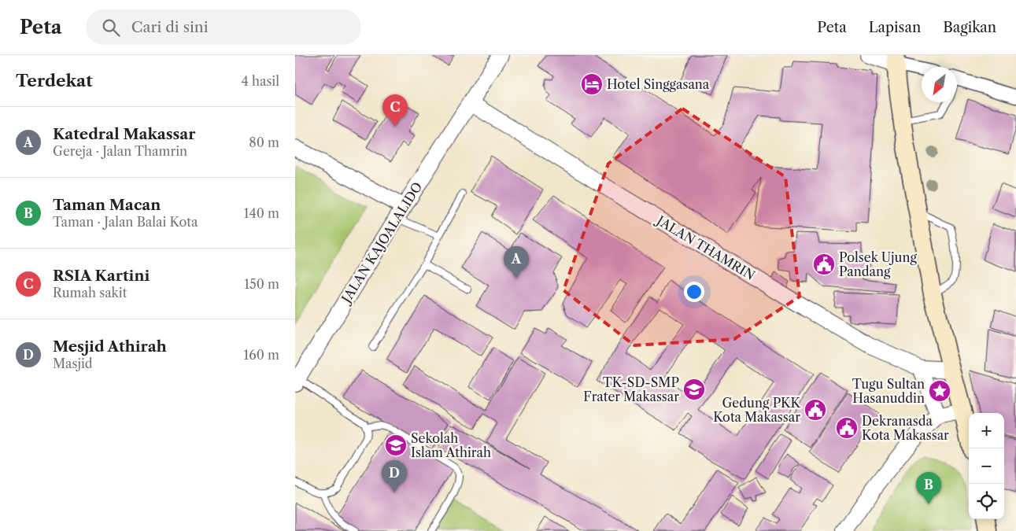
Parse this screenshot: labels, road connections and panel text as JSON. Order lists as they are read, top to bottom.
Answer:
{
  "streets": {
    "street": ["JALAN KAJOALALIDO", "JALAN THAMRIN"]
  },
  "crossings": [
    ["JALAN KAJOALALIDO", "JALAN THAMRIN"]
  ],
  "places": {
    "hotel": ["Hotel Singgasana"],
    "public building": ["Polsek Ujung Pandang", "Gedung PKK Kota Makassar", "Dekranasda Kota Makassar"],
    "school or university": ["TK-SD-SMP Frater Makassar", "Sekolah Islam Athirah"],
    "place": ["Tugu Sultan Hasanuddin"]
  },
  "north": "bottom left",
  "page": {
    "header": "Peta",
    "search": "Cari di sini",
    "nav": ["Peta", "Lapisan", "Bagikan"],
    "heading": ["Terdekat", "4 hasil"],
    "pins": [
      "C",
      "A",
      "D",
      "B"
    ],
    "list": [
      {
        "mark": "A",
        "name": "Katedral Makassar",
        "note": "Gereja · Jalan Thamrin",
        "value": "80 m"
      },
      {
        "mark": "B",
        "name": "Taman Macan",
        "note": "Taman · Jalan Balai Kota",
        "value": "140 m"
      },
      {
        "mark": "C",
        "name": "RSIA Kartini",
        "note": "Rumah sakit",
        "value": "150 m"
      },
      {
        "mark": "D",
        "name": "Mesjid Athirah",
        "note": "Masjid",
        "value": "160 m"
      }
    ],
    "map_buttons": ["+", "−"]
  }
}
